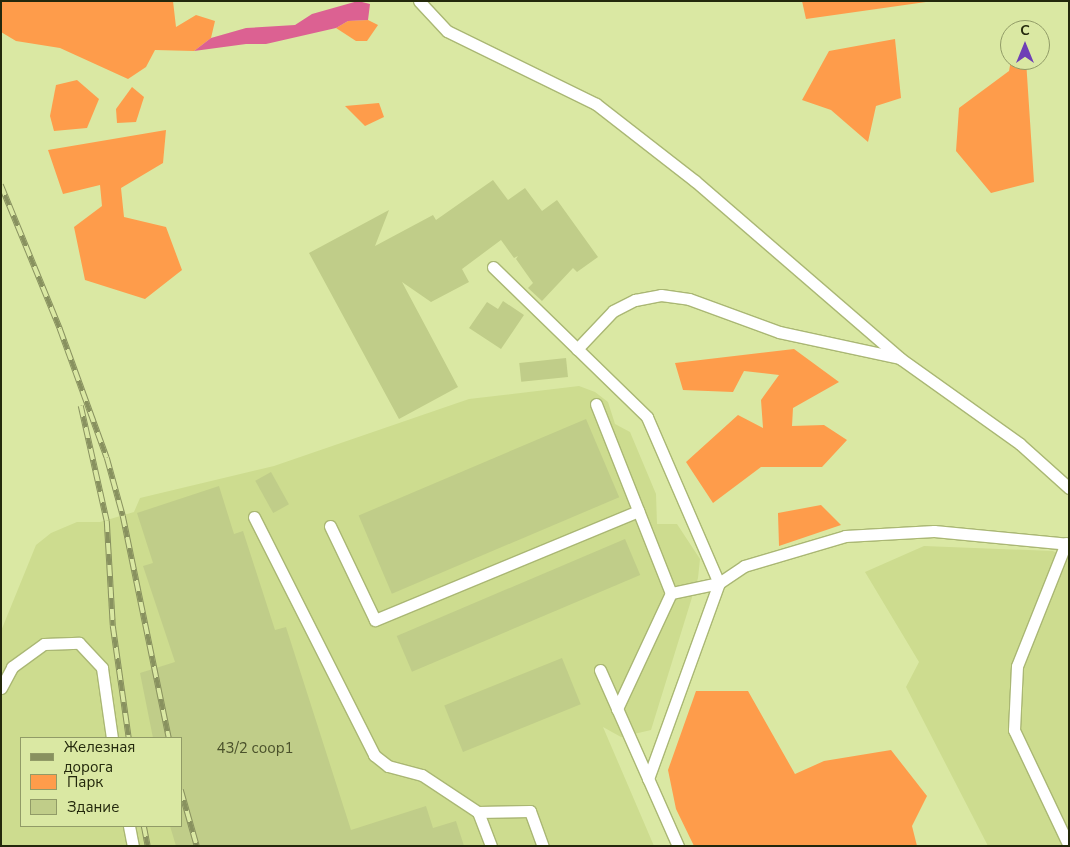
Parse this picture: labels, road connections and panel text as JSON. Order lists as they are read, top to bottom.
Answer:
{
  "house_numbers": ["43/2 соор1"],
  "legend": ["Железная дорога", "Парк", "Здание"],
  "north": "top"
}
